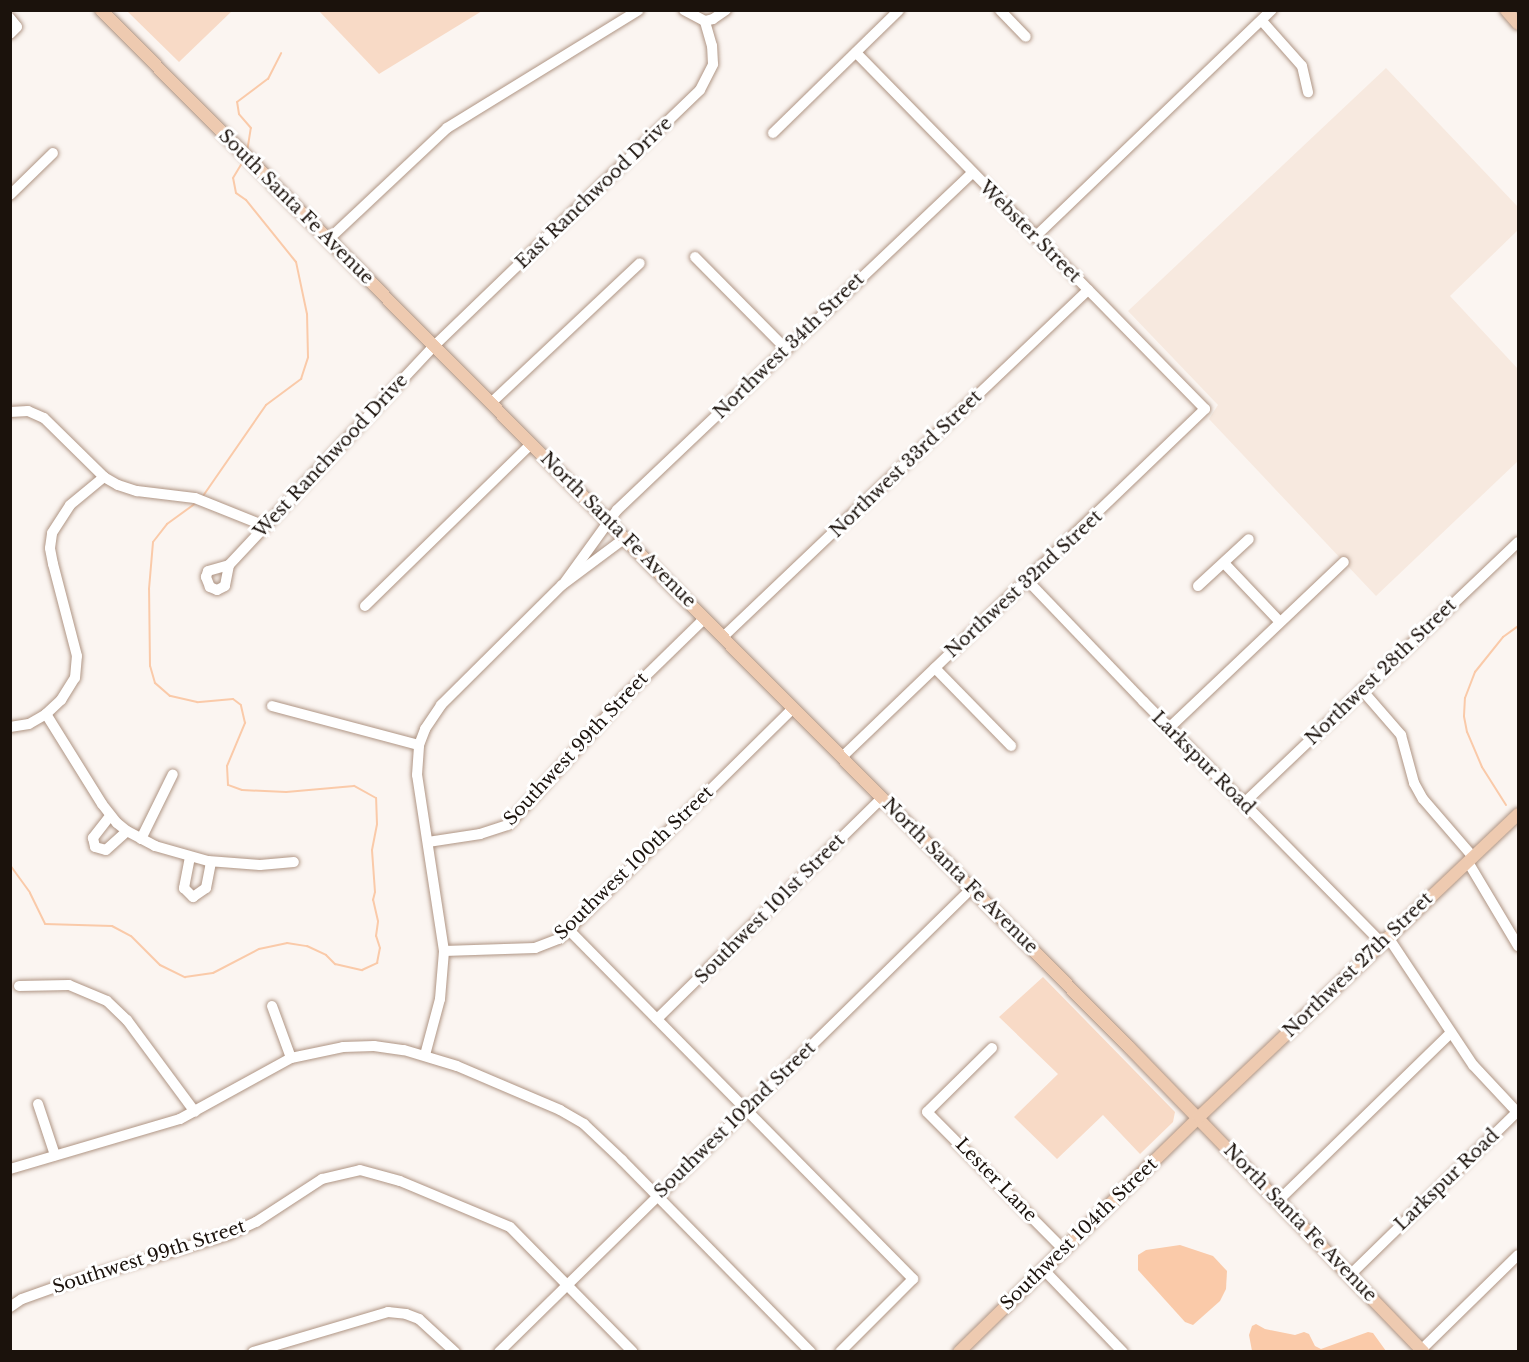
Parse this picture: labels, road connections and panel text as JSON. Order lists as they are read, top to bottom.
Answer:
{
  "streets": {
    "main road": [
      "South Santa Fe Avenue",
      "North Santa Fe Avenue",
      "Northwest 27th Street",
      "Southwest 104th Street"
    ],
    "street": [
      "East Ranchwood Drive",
      "Webster Street",
      "Northwest 34th Street",
      "West Ranchwood Drive",
      "Northwest 33rd Street",
      "Northwest 32nd Street",
      "Northwest 28th Street",
      "Southwest 99th Street",
      "Larkspur Road",
      "Southwest 100th Street",
      "Southwest 101st Street",
      "Southwest 102nd Street",
      "Lester Lane"
    ]
  },
  "crossings": [
    ["East Ranchwood Drive", "South Santa Fe Avenue"],
    ["East Ranchwood Drive", "West Ranchwood Drive"],
    ["South Santa Fe Avenue", "West Ranchwood Drive"],
    ["South Santa Fe Avenue", "North Santa Fe Avenue"],
    ["Webster Street", "Northwest 34th Street"],
    ["Webster Street", "Northwest 33rd Street"],
    ["Webster Street", "Northwest 32nd Street"],
    ["Northwest 34th Street", "North Santa Fe Avenue"],
    ["Northwest 33rd Street", "North Santa Fe Avenue"],
    ["North Santa Fe Avenue", "Northwest 32nd Street"],
    ["North Santa Fe Avenue", "Southwest 99th Street"],
    ["North Santa Fe Avenue", "Larkspur Road"],
    ["North Santa Fe Avenue", "Southwest 100th Street"],
    ["North Santa Fe Avenue", "Southwest 101st Street"],
    ["North Santa Fe Avenue", "Northwest 27th Street"],
    ["North Santa Fe Avenue", "Southwest 102nd Street"],
    ["North Santa Fe Avenue", "Southwest 104th Street"],
    ["Northwest 32nd Street", "Larkspur Road"],
    ["Northwest 28th Street", "Larkspur Road"],
    ["Southwest 99th Street", "Southwest 102nd Street"],
    ["Larkspur Road", "Northwest 27th Street"],
    ["Northwest 27th Street", "Southwest 104th Street"],
    ["Lester Lane", "Southwest 104th Street"]
  ]
}
